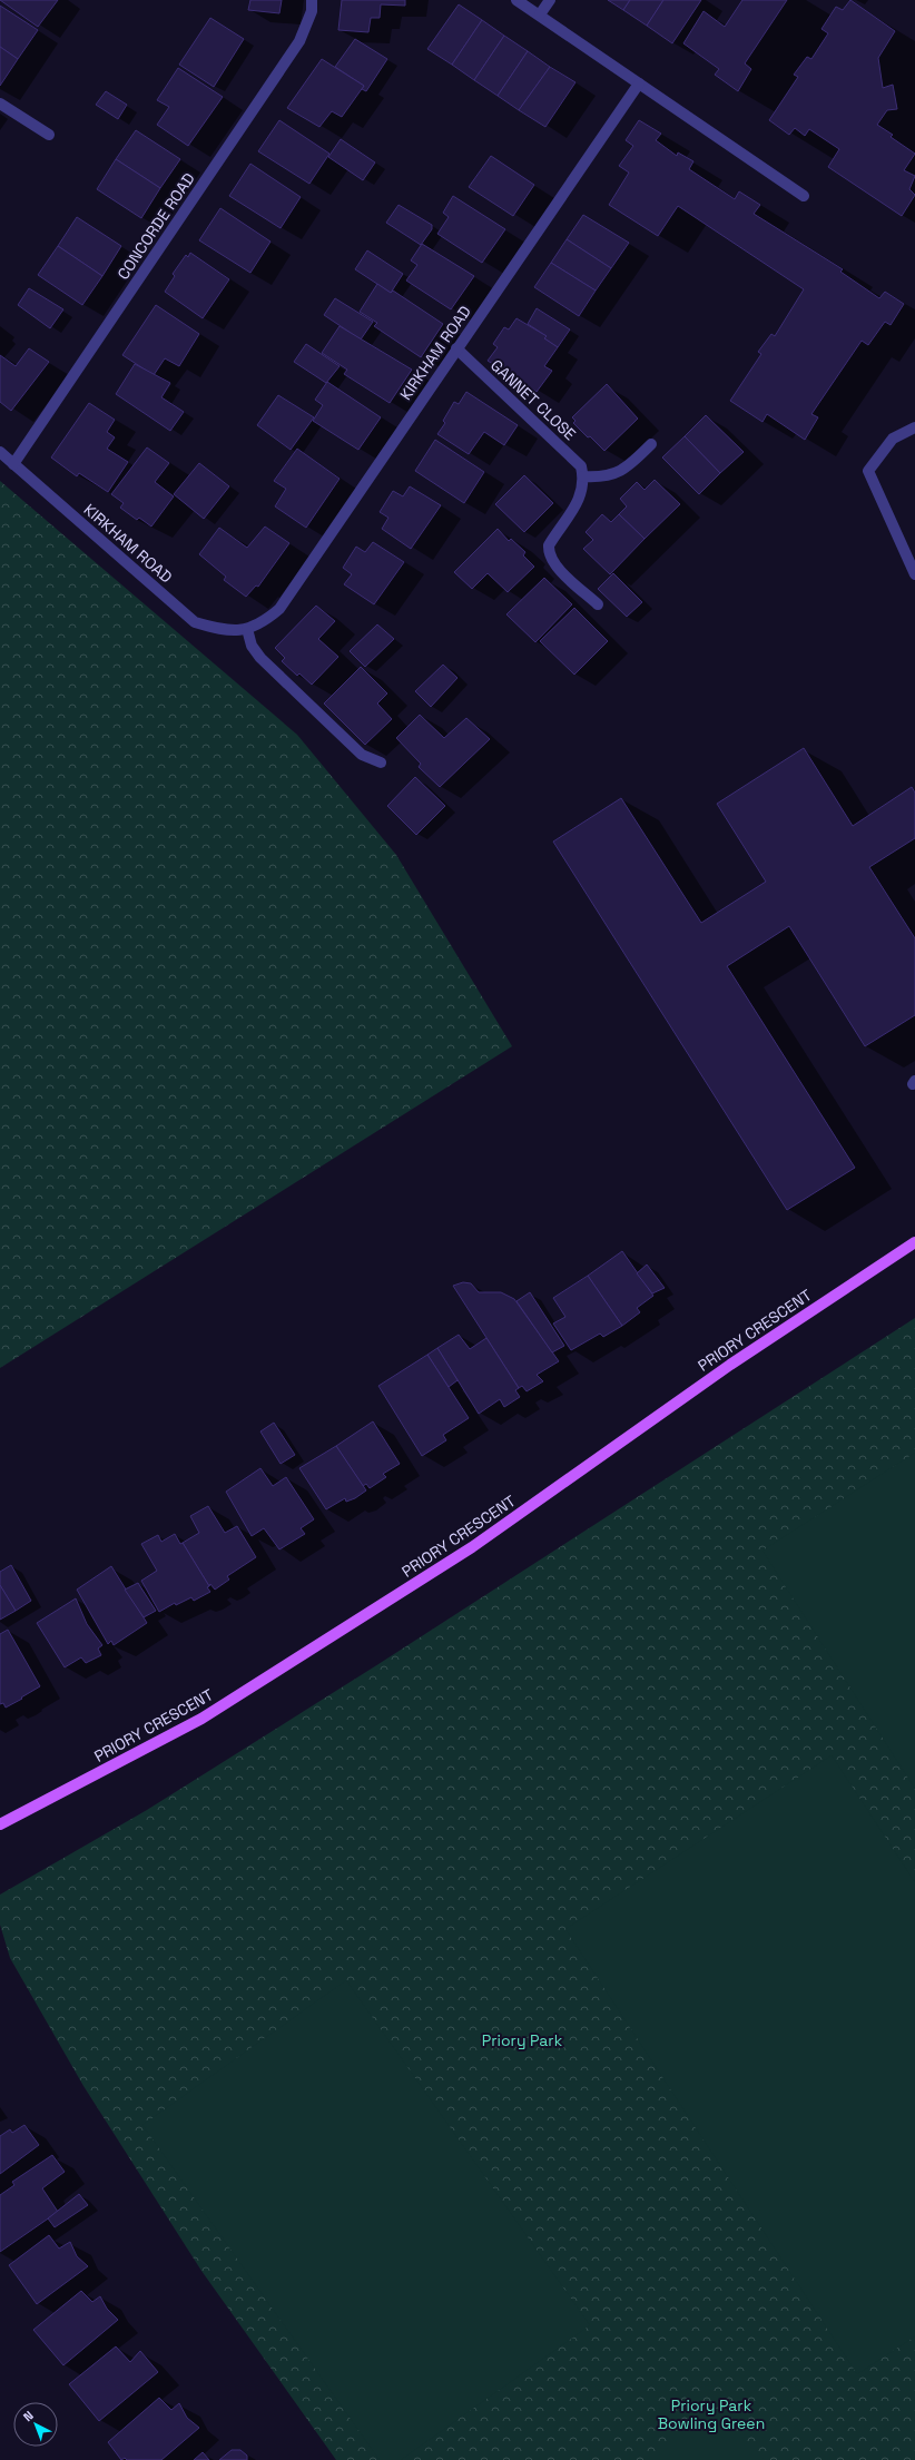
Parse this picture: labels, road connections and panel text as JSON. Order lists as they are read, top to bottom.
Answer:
{
  "streets": {
    "main road": ["PRIORY CRESCENT"],
    "street": ["CONCORDE ROAD", "KIRKHAM ROAD", "GANNET CLOSE"]
  },
  "crossings": [
    ["CONCORDE ROAD", "KIRKHAM ROAD"],
    ["KIRKHAM ROAD", "GANNET CLOSE"]
  ],
  "parks": ["Priory Park", "Priory Park Bowling Green"],
  "north": "top left"
}
